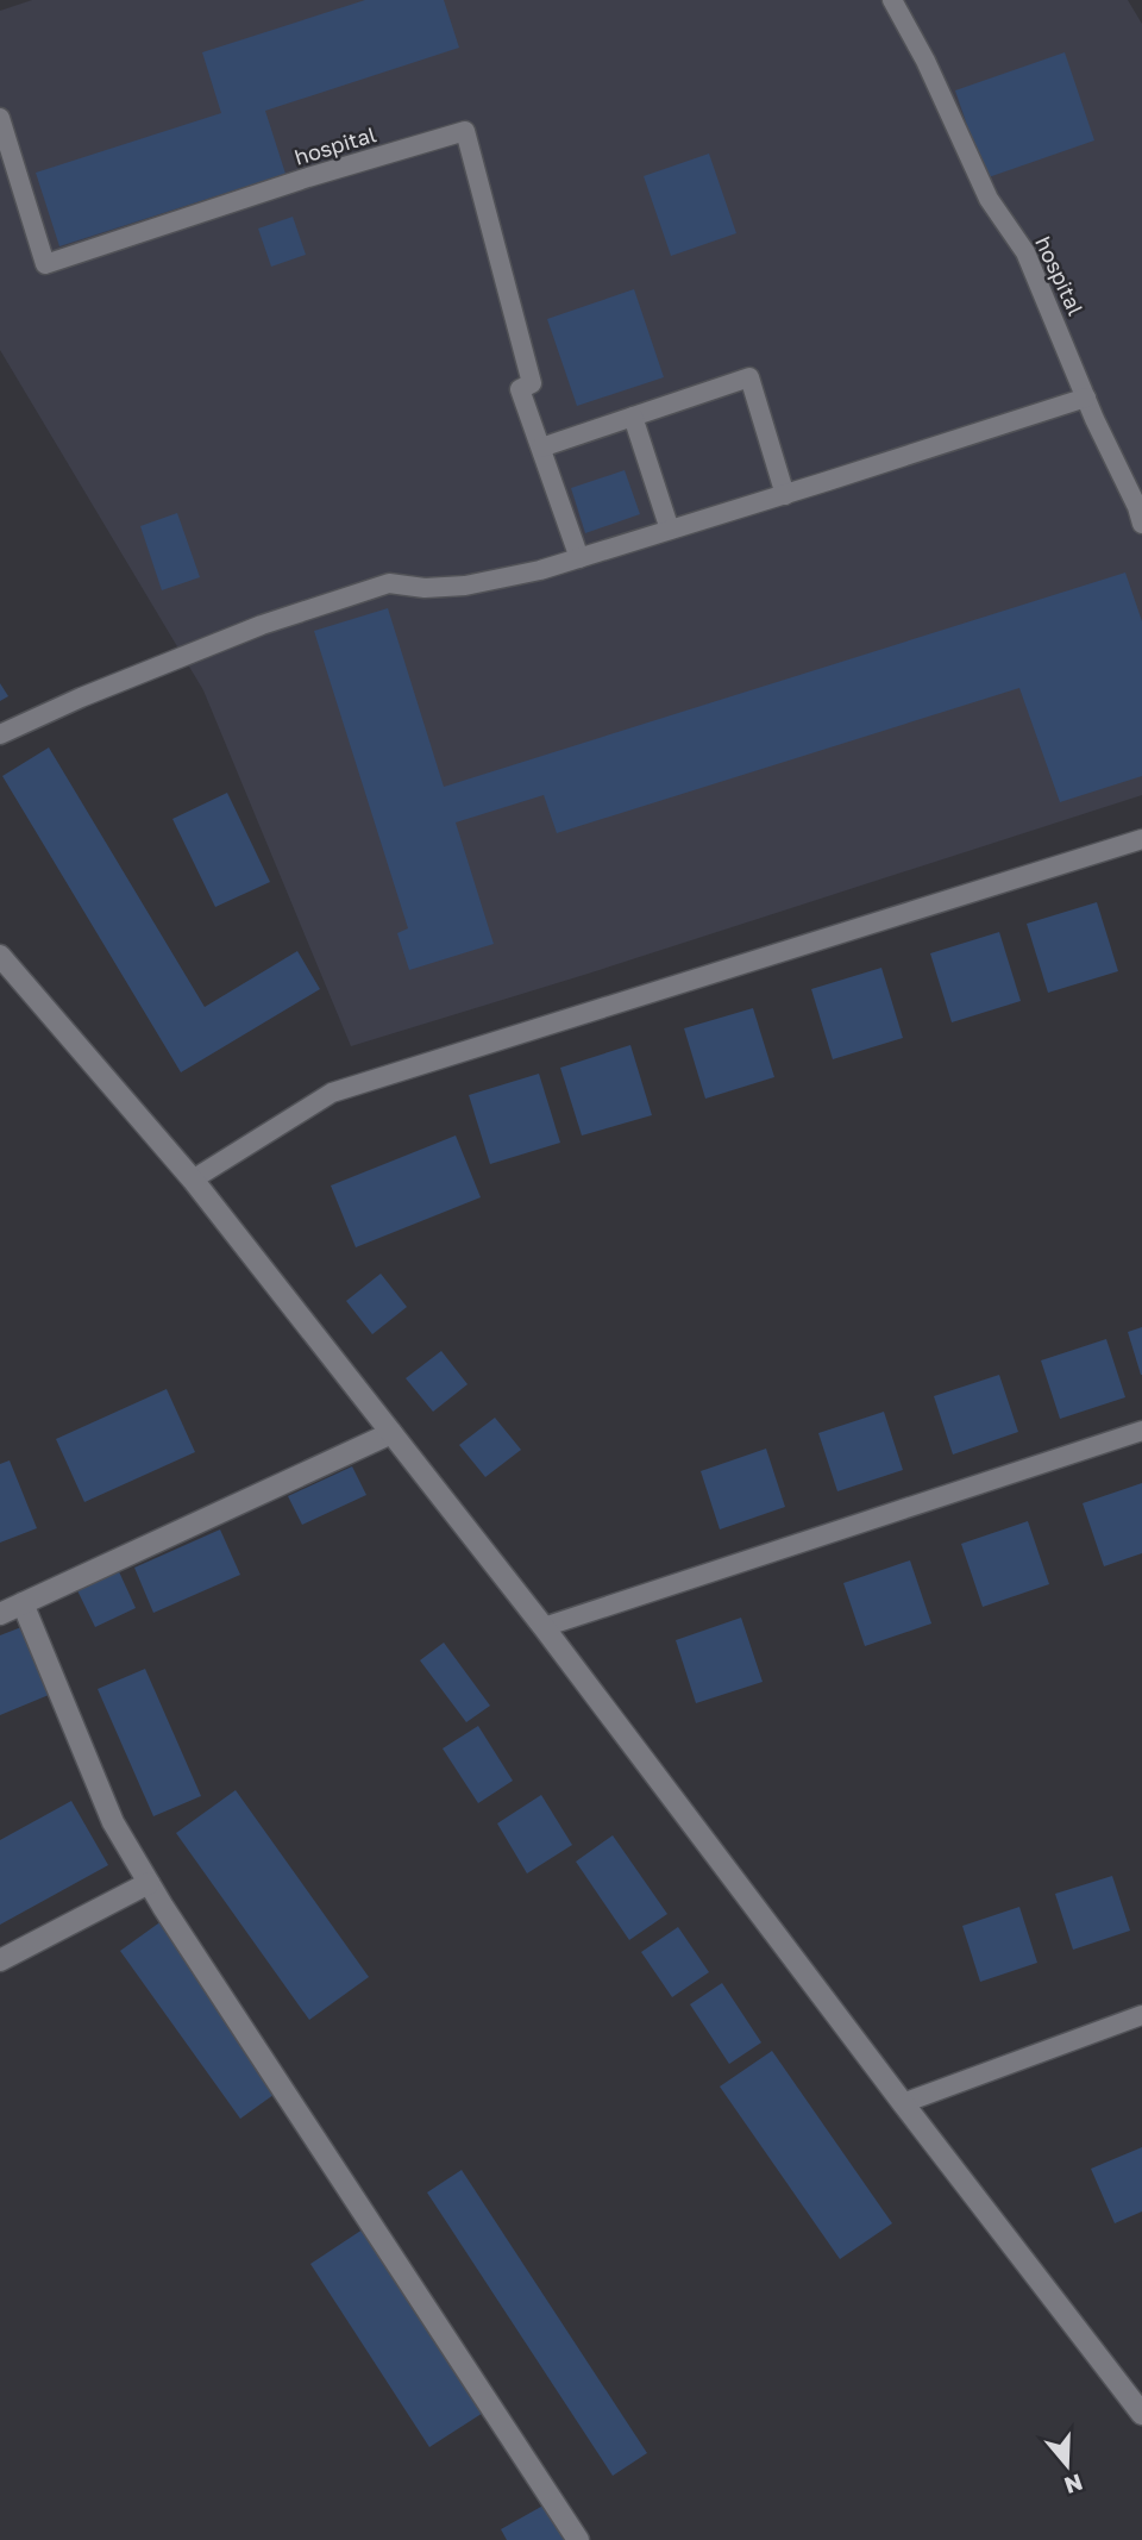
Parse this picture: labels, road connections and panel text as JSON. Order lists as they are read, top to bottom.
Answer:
{
  "streets": {
    "lane": ["hospital"]
  },
  "north": "bottom"
}
